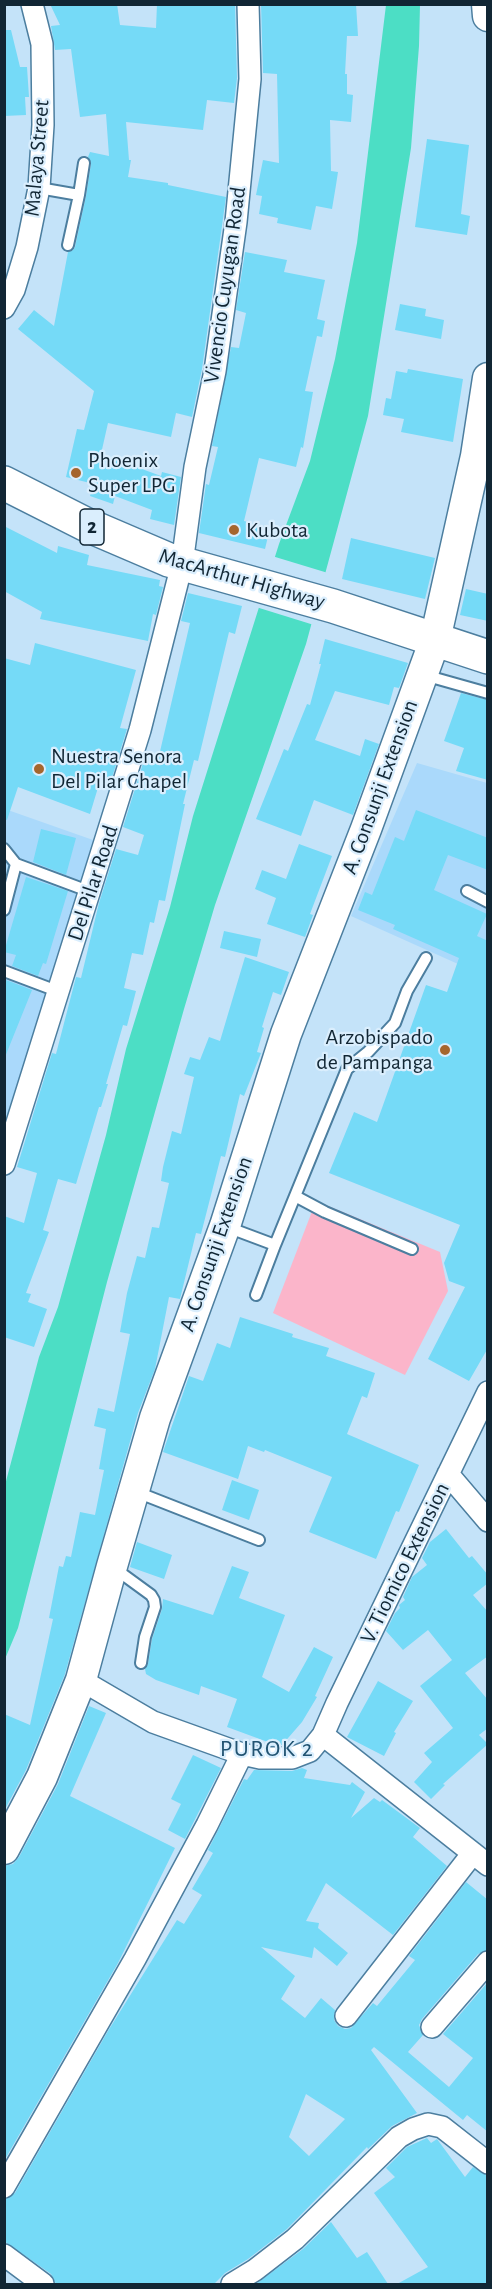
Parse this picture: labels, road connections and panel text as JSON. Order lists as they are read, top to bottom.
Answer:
{
  "streets": {
    "highway": ["2", "MacArthur Highway"],
    "main road": ["A. Consunji Extension"],
    "street": [
      "Malaya Street",
      "Vivencio Cuyugan Road",
      "Del Pilar Road",
      "V. Tiomico Extension"
    ]
  },
  "crossings": [
    ["Vivencio Cuyugan Road", "MacArthur Highway"],
    ["Vivencio Cuyugan Road", "Del Pilar Road"],
    ["MacArthur Highway", "A. Consunji Extension"],
    ["MacArthur Highway", "Del Pilar Road"]
  ],
  "districts": ["PUROK 2"],
  "places": [
    "Phoenix Super LPG",
    "Kubota",
    "Nuestra Senora Del Pilar Chapel",
    "Arzobispado de Pampanga"
  ]
}
